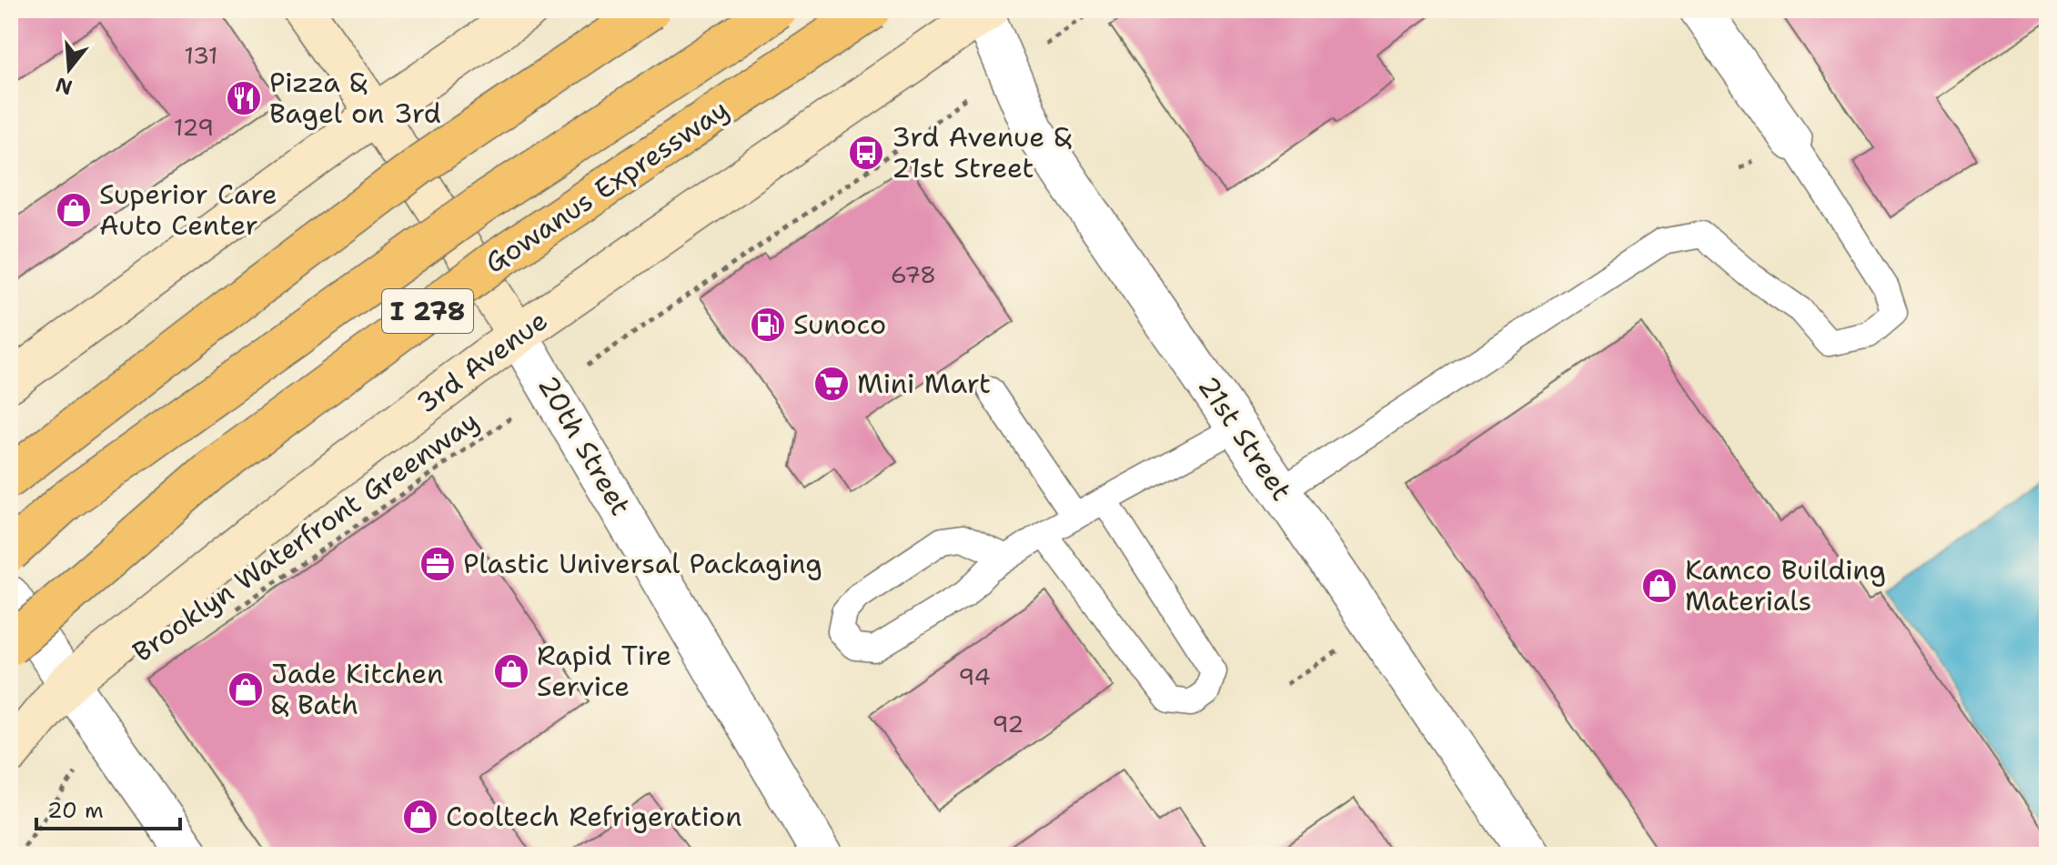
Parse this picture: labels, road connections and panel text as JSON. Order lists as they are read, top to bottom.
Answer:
{
  "streets": {
    "highway": ["Gowanus Expressway", "I 278"],
    "main road": ["3rd Avenue", "20th Street"],
    "street": ["21st Street"],
    "path": ["Brooklyn Waterfront Greenway"]
  },
  "crossings": [
    ["3rd Avenue", "21st Street"],
    ["3rd Avenue", "20th Street"]
  ],
  "places": {
    "restaurant": ["Pizza & Bagel on 3rd"],
    "bus stop": ["3rd Avenue & 21st Street"],
    "shop": [
      "Superior Care Auto Center",
      "Kamco Building Materials",
      "Rapid Tire Service",
      "Jade Kitchen & Bath",
      "Cooltech Refrigeration"
    ],
    "fuel station": ["Sunoco"],
    "supermarket": ["Mini Mart"],
    "office": ["Plastic Universal Packaging"]
  },
  "house_numbers": [
    "131",
    "129",
    "678",
    "94",
    "92"
  ],
  "scale_bar": "20 m",
  "north": "bottom"
}
